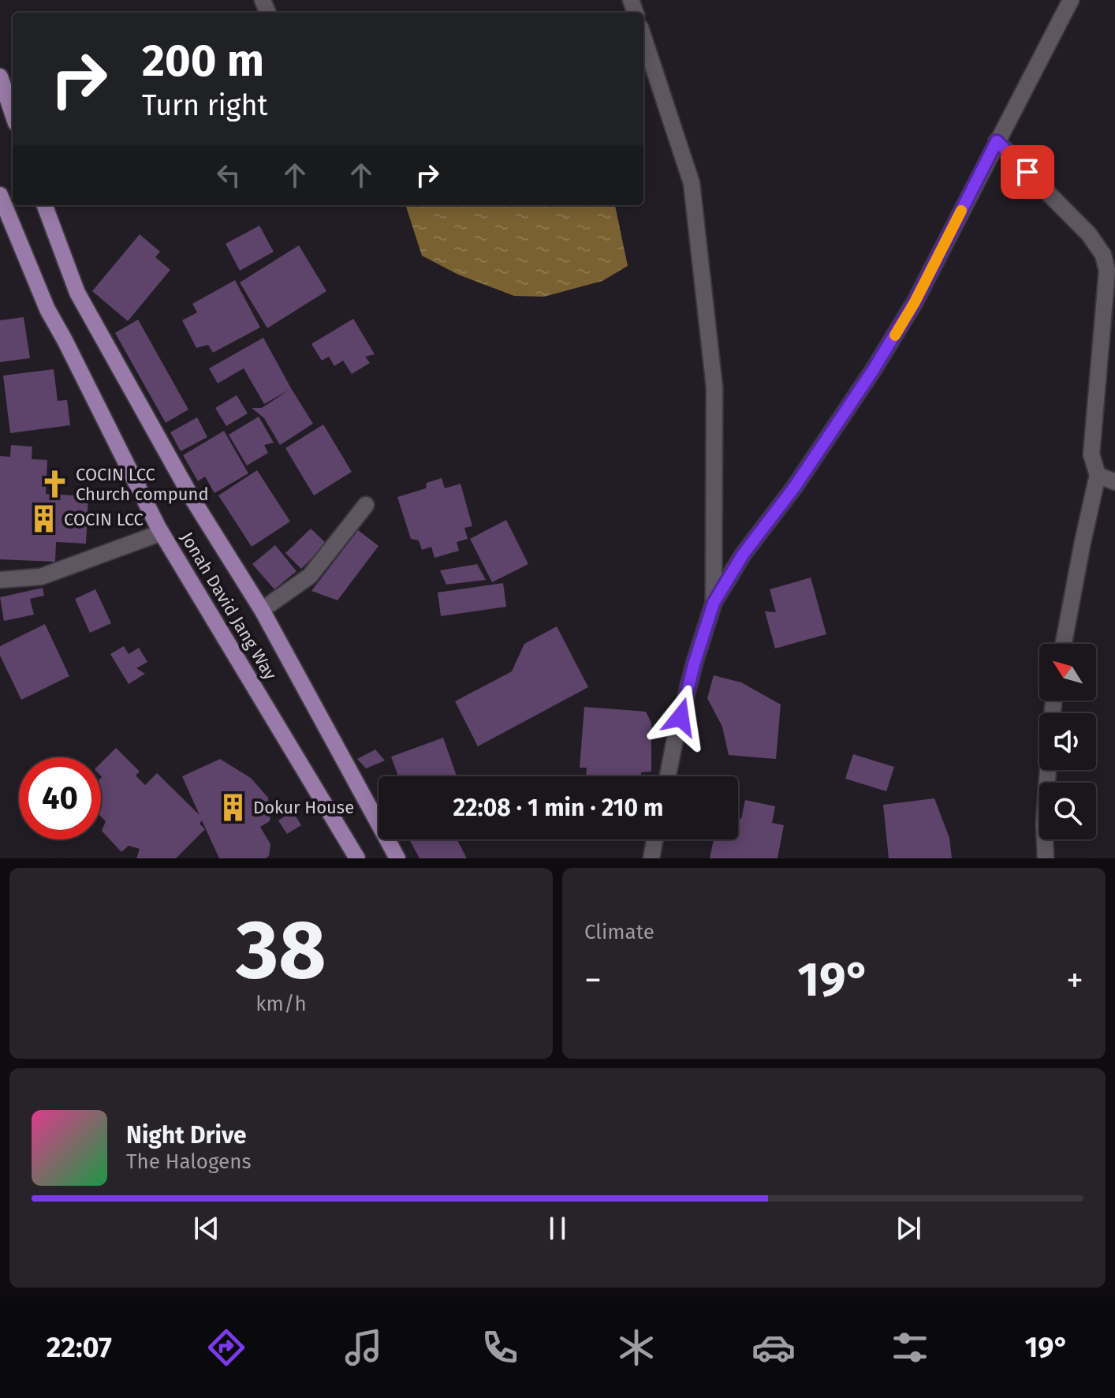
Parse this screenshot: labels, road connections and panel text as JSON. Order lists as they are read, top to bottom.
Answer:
{
  "streets": {
    "main road": ["Jonah David Jang Way"]
  },
  "places": {
    "church": ["COCIN LCC Church compund"],
    "building": ["COCIN LCC", "Dokur House"]
  },
  "north": "top left",
  "page": {
    "turn": ["200 m", "Turn right"],
    "limit": "40",
    "trip": "22:08 · 1 min · 210 m",
    "tile": [
      ["38", "km/h"],
      "Climate"
    ],
    "heat": ["−", "19°", "+"],
    "song": ["Night Drive", "The Halogens"],
    "tabs": ["22:07", "19°"]
  }
}
